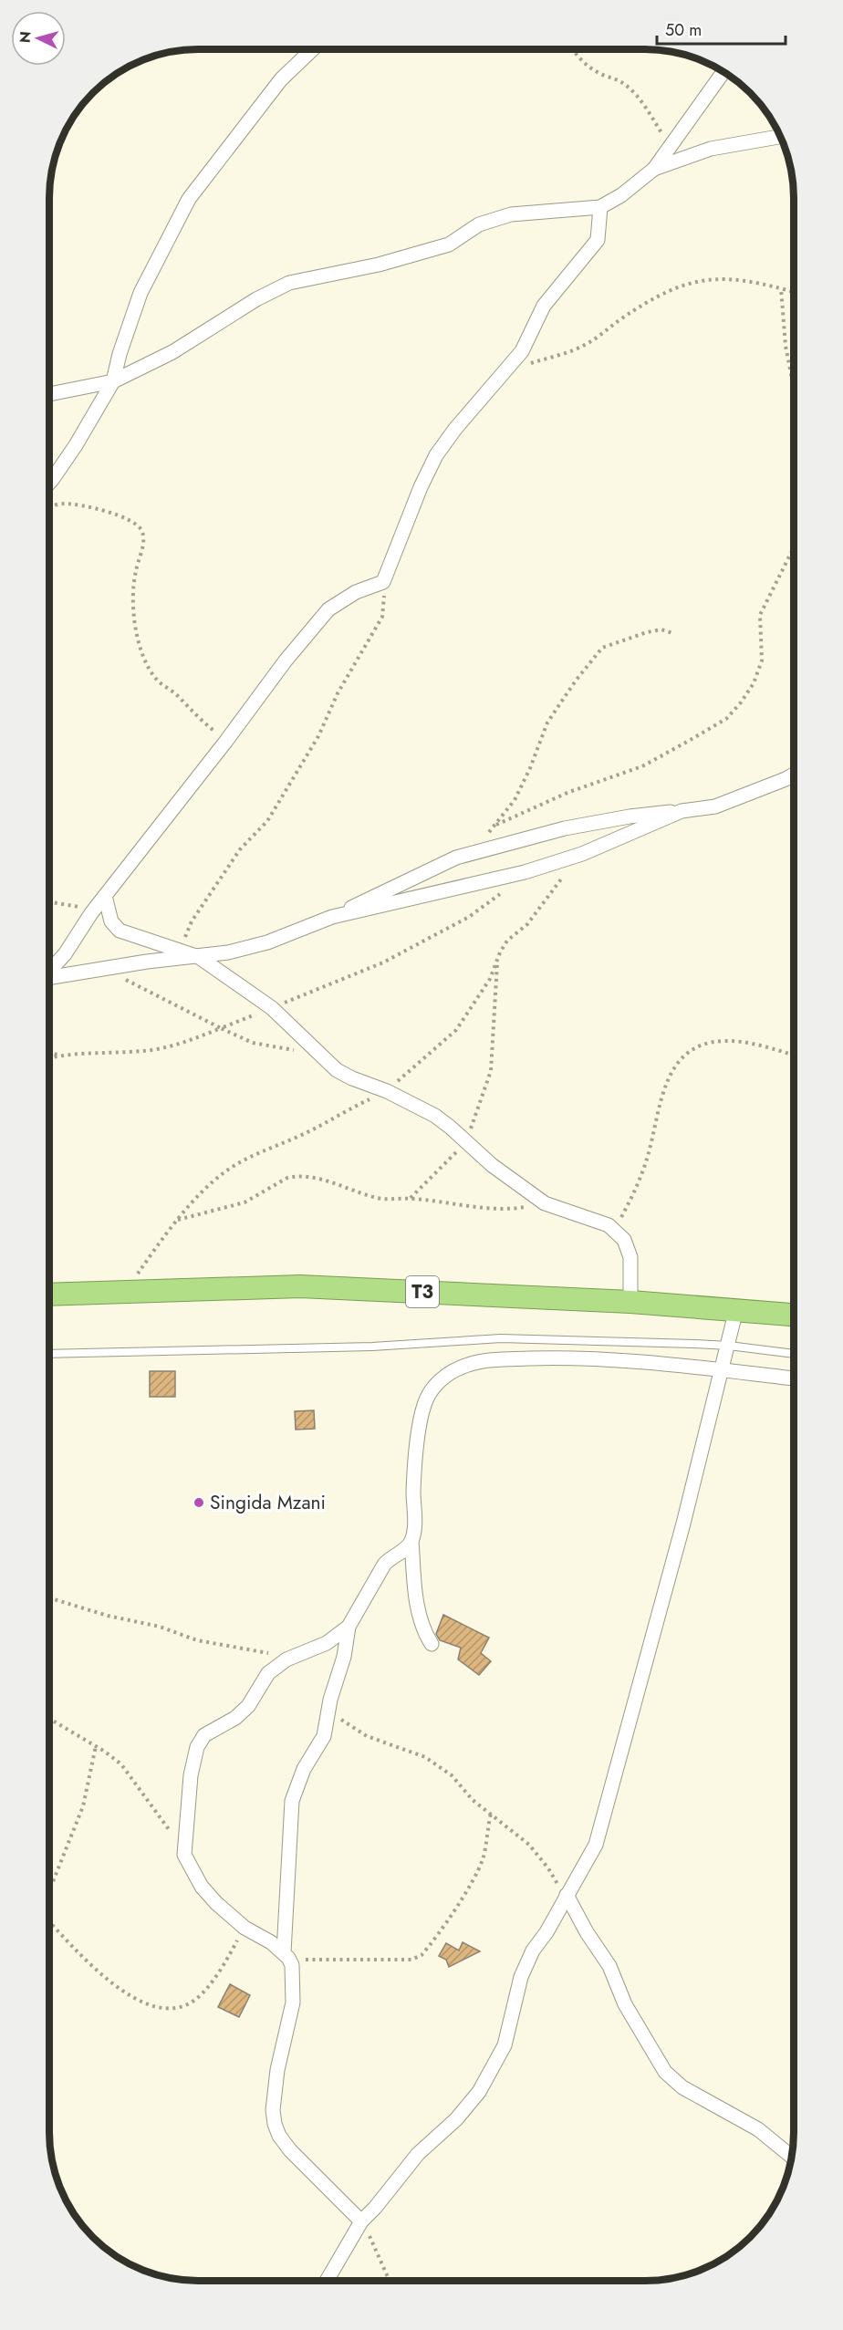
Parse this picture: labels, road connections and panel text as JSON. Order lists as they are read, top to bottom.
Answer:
{
  "streets": {
    "highway": ["T3"]
  },
  "places": ["Singida Mzani"],
  "scale_bar": "50 m",
  "north": "left"
}
